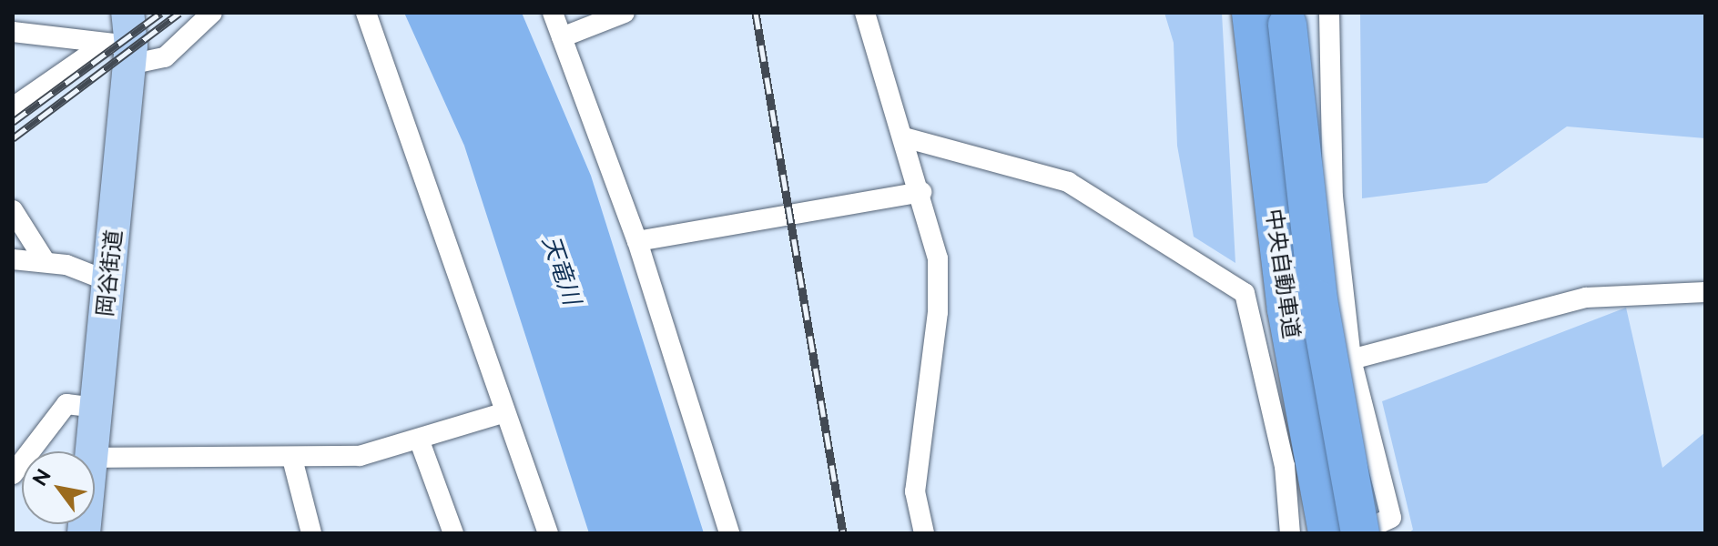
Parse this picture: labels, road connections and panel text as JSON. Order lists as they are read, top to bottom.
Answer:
{
  "streets": {
    "highway": ["中央自動車道"],
    "main road": ["岡谷街道"]
  },
  "water": ["天竜川"],
  "north": "top left"
}
